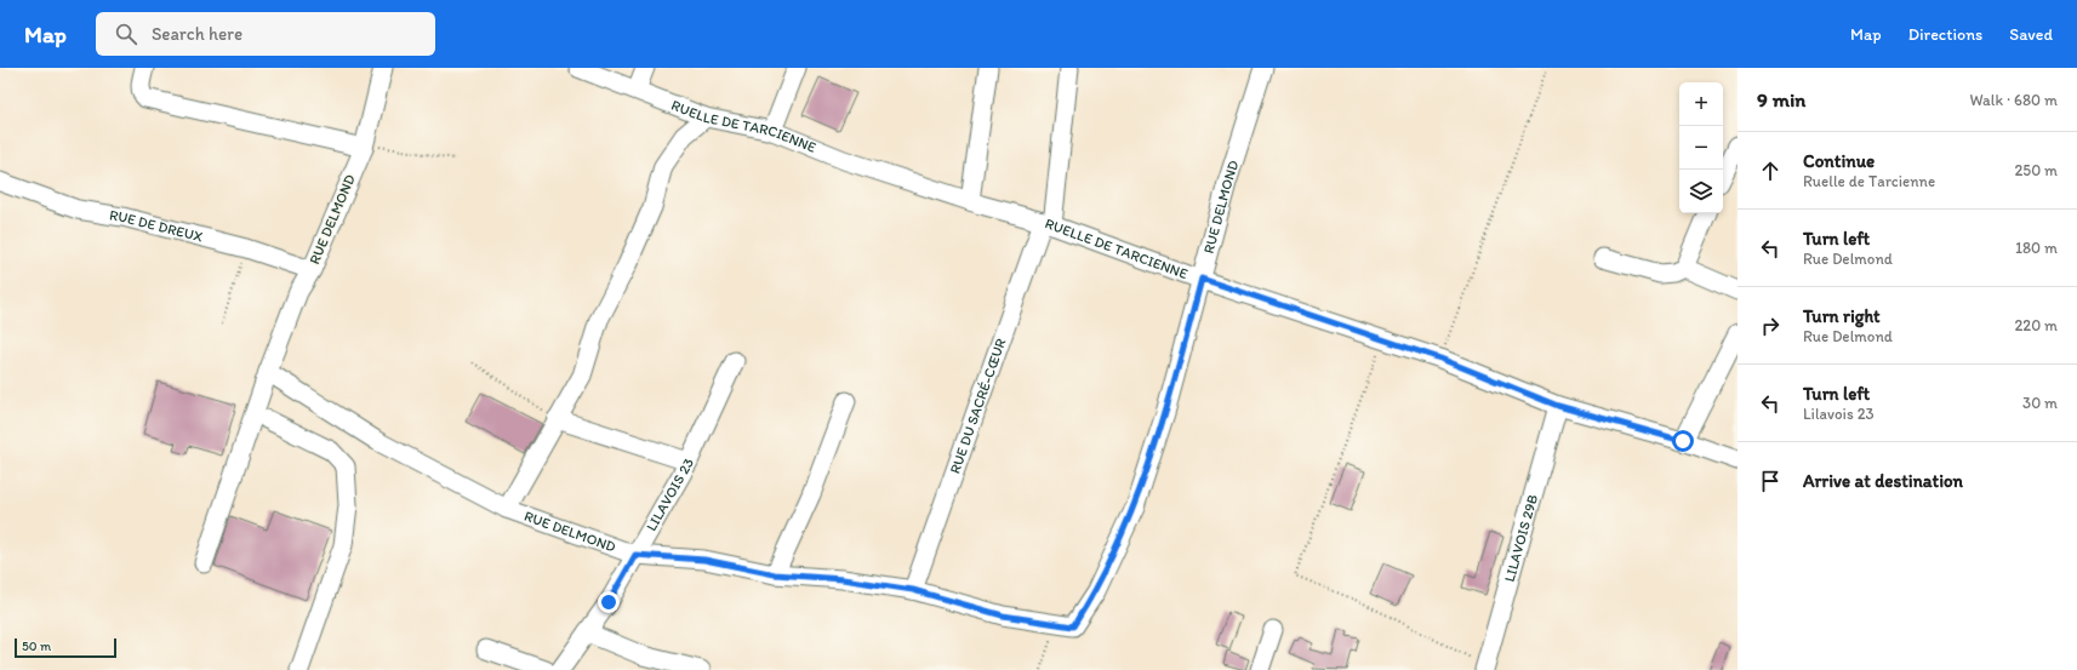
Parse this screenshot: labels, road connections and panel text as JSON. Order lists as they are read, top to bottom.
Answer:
{
  "streets": {
    "street": [
      "RUELLE DE TARCIENNE",
      "RUE DELMOND",
      "RUE DE DREUX",
      "RUE DU SACRÉ-CŒUR",
      "LILAVOIS 23",
      "LILAVOIS 29B"
    ]
  },
  "crossings": [
    ["RUELLE DE TARCIENNE", "RUE DELMOND"],
    ["RUELLE DE TARCIENNE", "RUE DU SACRÉ-CŒUR"],
    ["RUELLE DE TARCIENNE", "LILAVOIS 29B"],
    ["RUE DELMOND", "RUE DE DREUX"],
    ["RUE DELMOND", "RUE DU SACRÉ-CŒUR"],
    ["RUE DELMOND", "LILAVOIS 23"]
  ],
  "scale_bar": "50 m",
  "page": {
    "header": "Map",
    "search": "Search here",
    "nav": ["Map", "Directions", "Saved"],
    "heading": ["9 min", "Walk · 680 m"],
    "map_buttons": ["+", "−"],
    "list": [
      ["Continue", "Ruelle de Tarcienne", "250 m"],
      ["Turn left", "Rue Delmond", "180 m"],
      ["Turn right", "Rue Delmond", "220 m"],
      ["Turn left", "Lilavois 23", "30 m"],
      "Arrive at destination"
    ],
    "scale": "50 m"
  }
}
